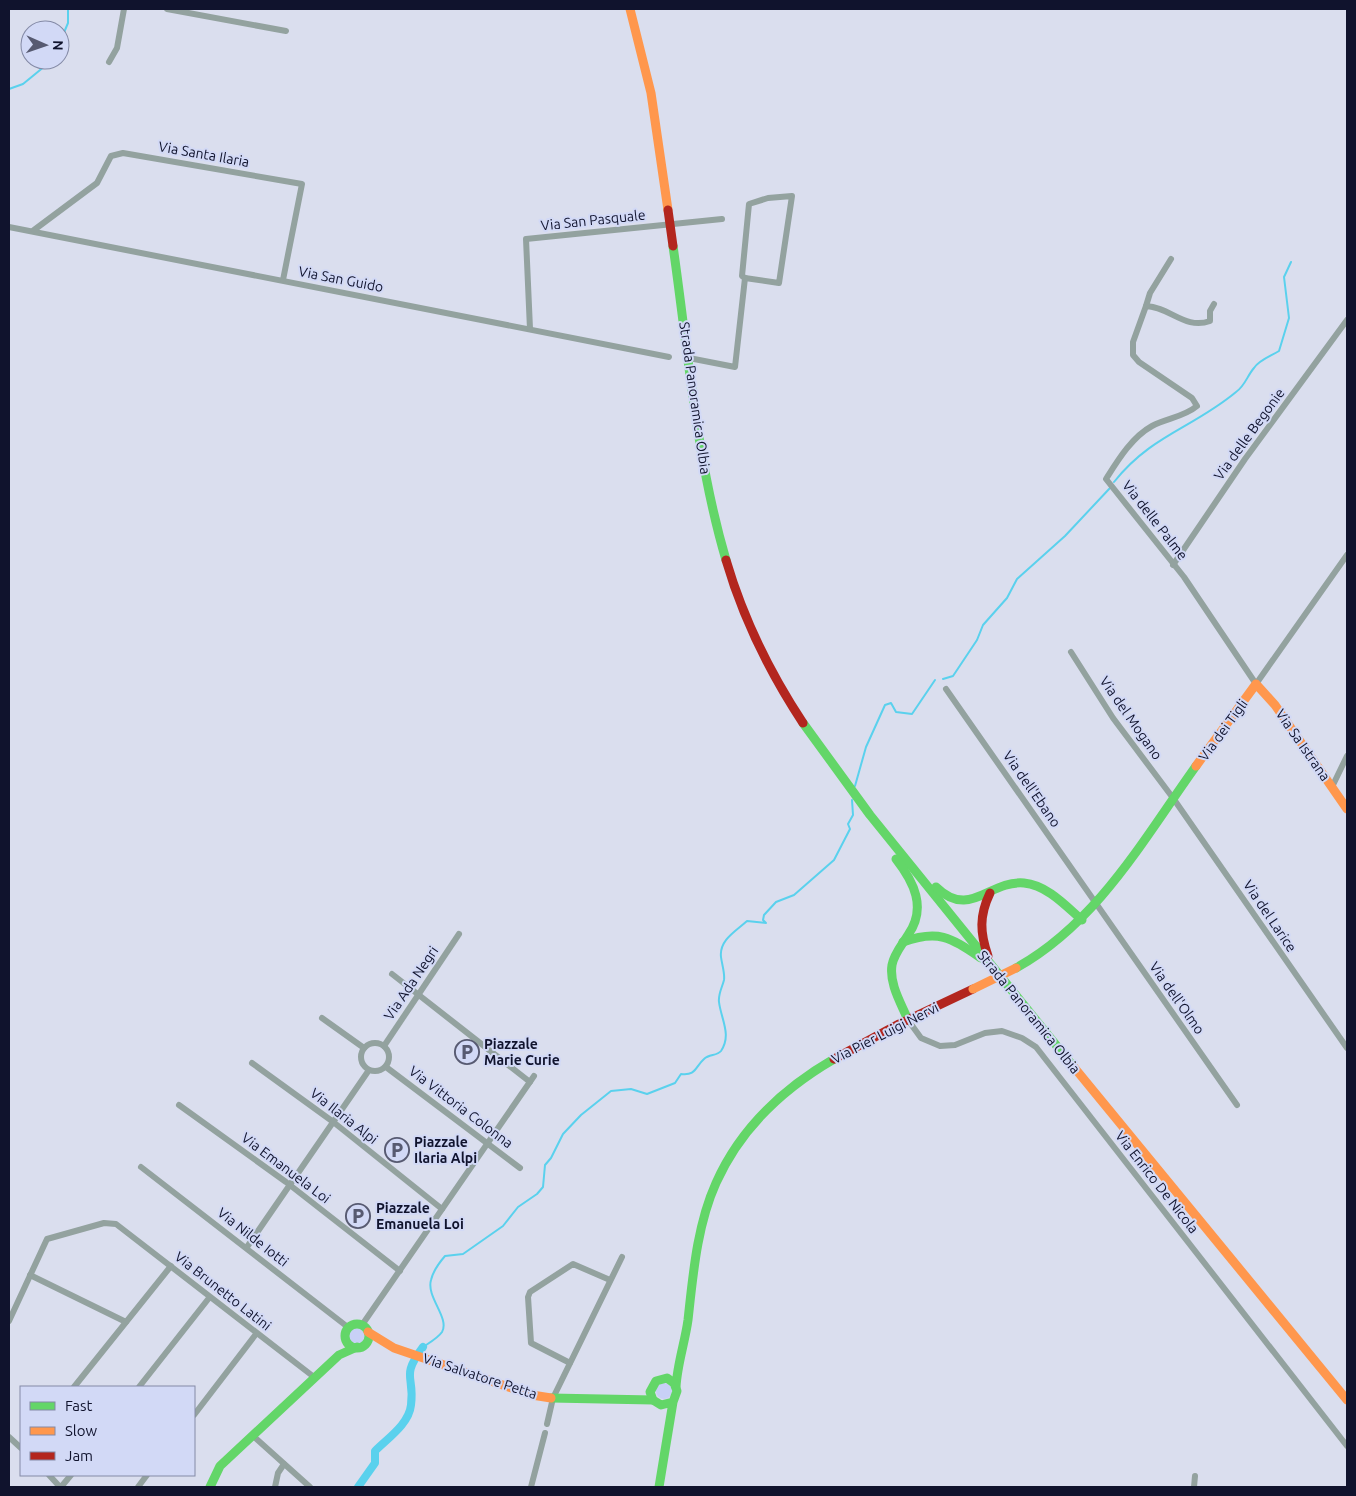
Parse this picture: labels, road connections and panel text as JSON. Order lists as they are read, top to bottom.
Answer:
{
  "streets": {
    "main road": [
      "Strada Panoramica Olbia",
      "Via dei Tigli",
      "Via Sa Istrana",
      "Via Pier Luigi Nervi",
      "Via Salvatore Petta"
    ],
    "street": [
      "Via Santa Ilaria",
      "Via San Pasquale",
      "Via San Guido",
      "Via delle Begonie",
      "Via delle Palme",
      "Via del Mogano",
      "Via dell'Ebano",
      "Via del Larice",
      "Via Ada Negri",
      "Via dell'Olmo",
      "Via Vittoria Colonna",
      "Via Ilaria Alpi",
      "Via Emanuela Loi",
      "Via Enrico De Nicola",
      "Via Nilde Iotti",
      "Via Brunetto Latini"
    ]
  },
  "crossings": [
    ["Via Santa Ilaria", "Via San Guido"],
    ["Via San Pasquale", "Via San Guido"],
    ["Via delle Begonie", "Via delle Palme"],
    ["Via delle Palme", "Via dei Tigli"],
    ["Via delle Palme", "Via Sa Istrana"],
    ["Via del Mogano", "Via dei Tigli"],
    ["Via del Mogano", "Via del Larice"],
    ["Via dei Tigli", "Via Sa Istrana"],
    ["Via dei Tigli", "Via dell'Ebano"],
    ["Via dei Tigli", "Via del Larice"],
    ["Via dei Tigli", "Via dell'Olmo"],
    ["Via dei Tigli", "Via Pier Luigi Nervi"],
    ["Via dell'Ebano", "Via dell'Olmo"],
    ["Via dell'Ebano", "Via Pier Luigi Nervi"],
    ["Via Ada Negri", "Via Vittoria Colonna"],
    ["Via dell'Olmo", "Via Pier Luigi Nervi"],
    ["Via Pier Luigi Nervi", "Via Enrico De Nicola"],
    ["Via Pier Luigi Nervi", "Via Salvatore Petta"],
    ["Via Nilde Iotti", "Via Salvatore Petta"],
    ["Via Brunetto Latini", "Via Salvatore Petta"]
  ],
  "places": {
    "parking": ["Piazzale Marie Curie", "Piazzale Ilaria Alpi", "Piazzale Emanuela Loi"]
  },
  "legend": ["Fast", "Slow", "Jam"],
  "north": "right"
}
